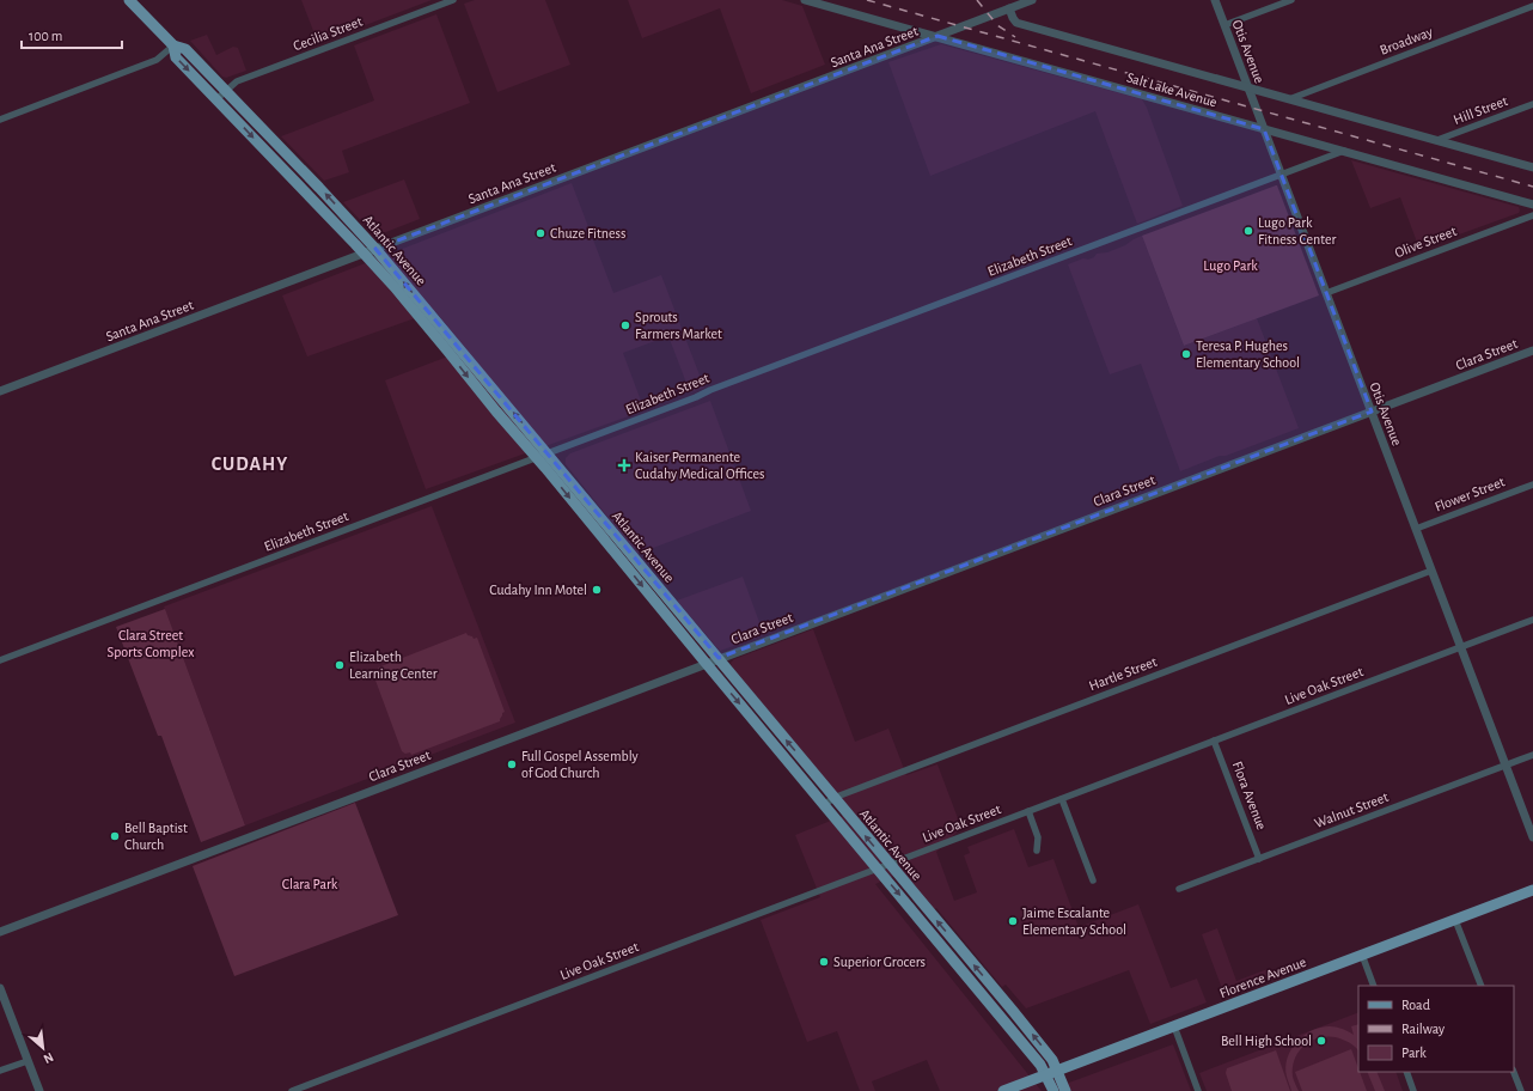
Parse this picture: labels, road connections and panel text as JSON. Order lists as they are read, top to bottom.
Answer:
{
  "streets": {
    "main road": ["Atlantic Avenue", "Florence Avenue"],
    "street": [
      "Cecilia Street",
      "Broadway",
      "Santa Ana Street",
      "Otis Avenue",
      "Salt Lake Avenue",
      "Hill Street",
      "Olive Street",
      "Elizabeth Street",
      "Clara Street",
      "Flower Street",
      "Hartle Street",
      "Live Oak Street",
      "Flora Avenue",
      "Walnut Street"
    ]
  },
  "crossings": [
    ["Cecilia Street", "Atlantic Avenue"],
    ["Broadway", "Salt Lake Avenue"],
    ["Santa Ana Street", "Salt Lake Avenue"],
    ["Santa Ana Street", "Atlantic Avenue"],
    ["Otis Avenue", "Salt Lake Avenue"],
    ["Otis Avenue", "Olive Street"],
    ["Otis Avenue", "Elizabeth Street"],
    ["Otis Avenue", "Clara Street"],
    ["Otis Avenue", "Flower Street"],
    ["Otis Avenue", "Hartle Street"],
    ["Otis Avenue", "Live Oak Street"],
    ["Otis Avenue", "Walnut Street"],
    ["Salt Lake Avenue", "Hill Street"],
    ["Salt Lake Avenue", "Elizabeth Street"],
    ["Atlantic Avenue", "Elizabeth Street"],
    ["Atlantic Avenue", "Clara Street"],
    ["Atlantic Avenue", "Hartle Street"],
    ["Atlantic Avenue", "Live Oak Street"],
    ["Atlantic Avenue", "Florence Avenue"],
    ["Live Oak Street", "Flora Avenue"],
    ["Flora Avenue", "Walnut Street"]
  ],
  "districts": ["CUDAHY"],
  "parks": ["Lugo Park", "Clara Street Sports Complex", "Clara Park"],
  "places": {
    "other": [
      "Lugo Park Fitness Center",
      "Chuze Fitness",
      "Sprouts Farmers Market",
      "Teresa P. Hughes Elementary School",
      "Cudahy Inn Motel",
      "Elizabeth Learning Center",
      "Full Gospel Assembly of God Church",
      "Bell Baptist Church",
      "Jaime Escalante Elementary School",
      "Superior Grocers",
      "Bell High School"
    ],
    "health": ["Kaiser Permanente Cudahy Medical Offices"]
  },
  "legend": ["Road", "Railway", "Park"],
  "scale_bar": "100 m",
  "north": "bottom right"
}
